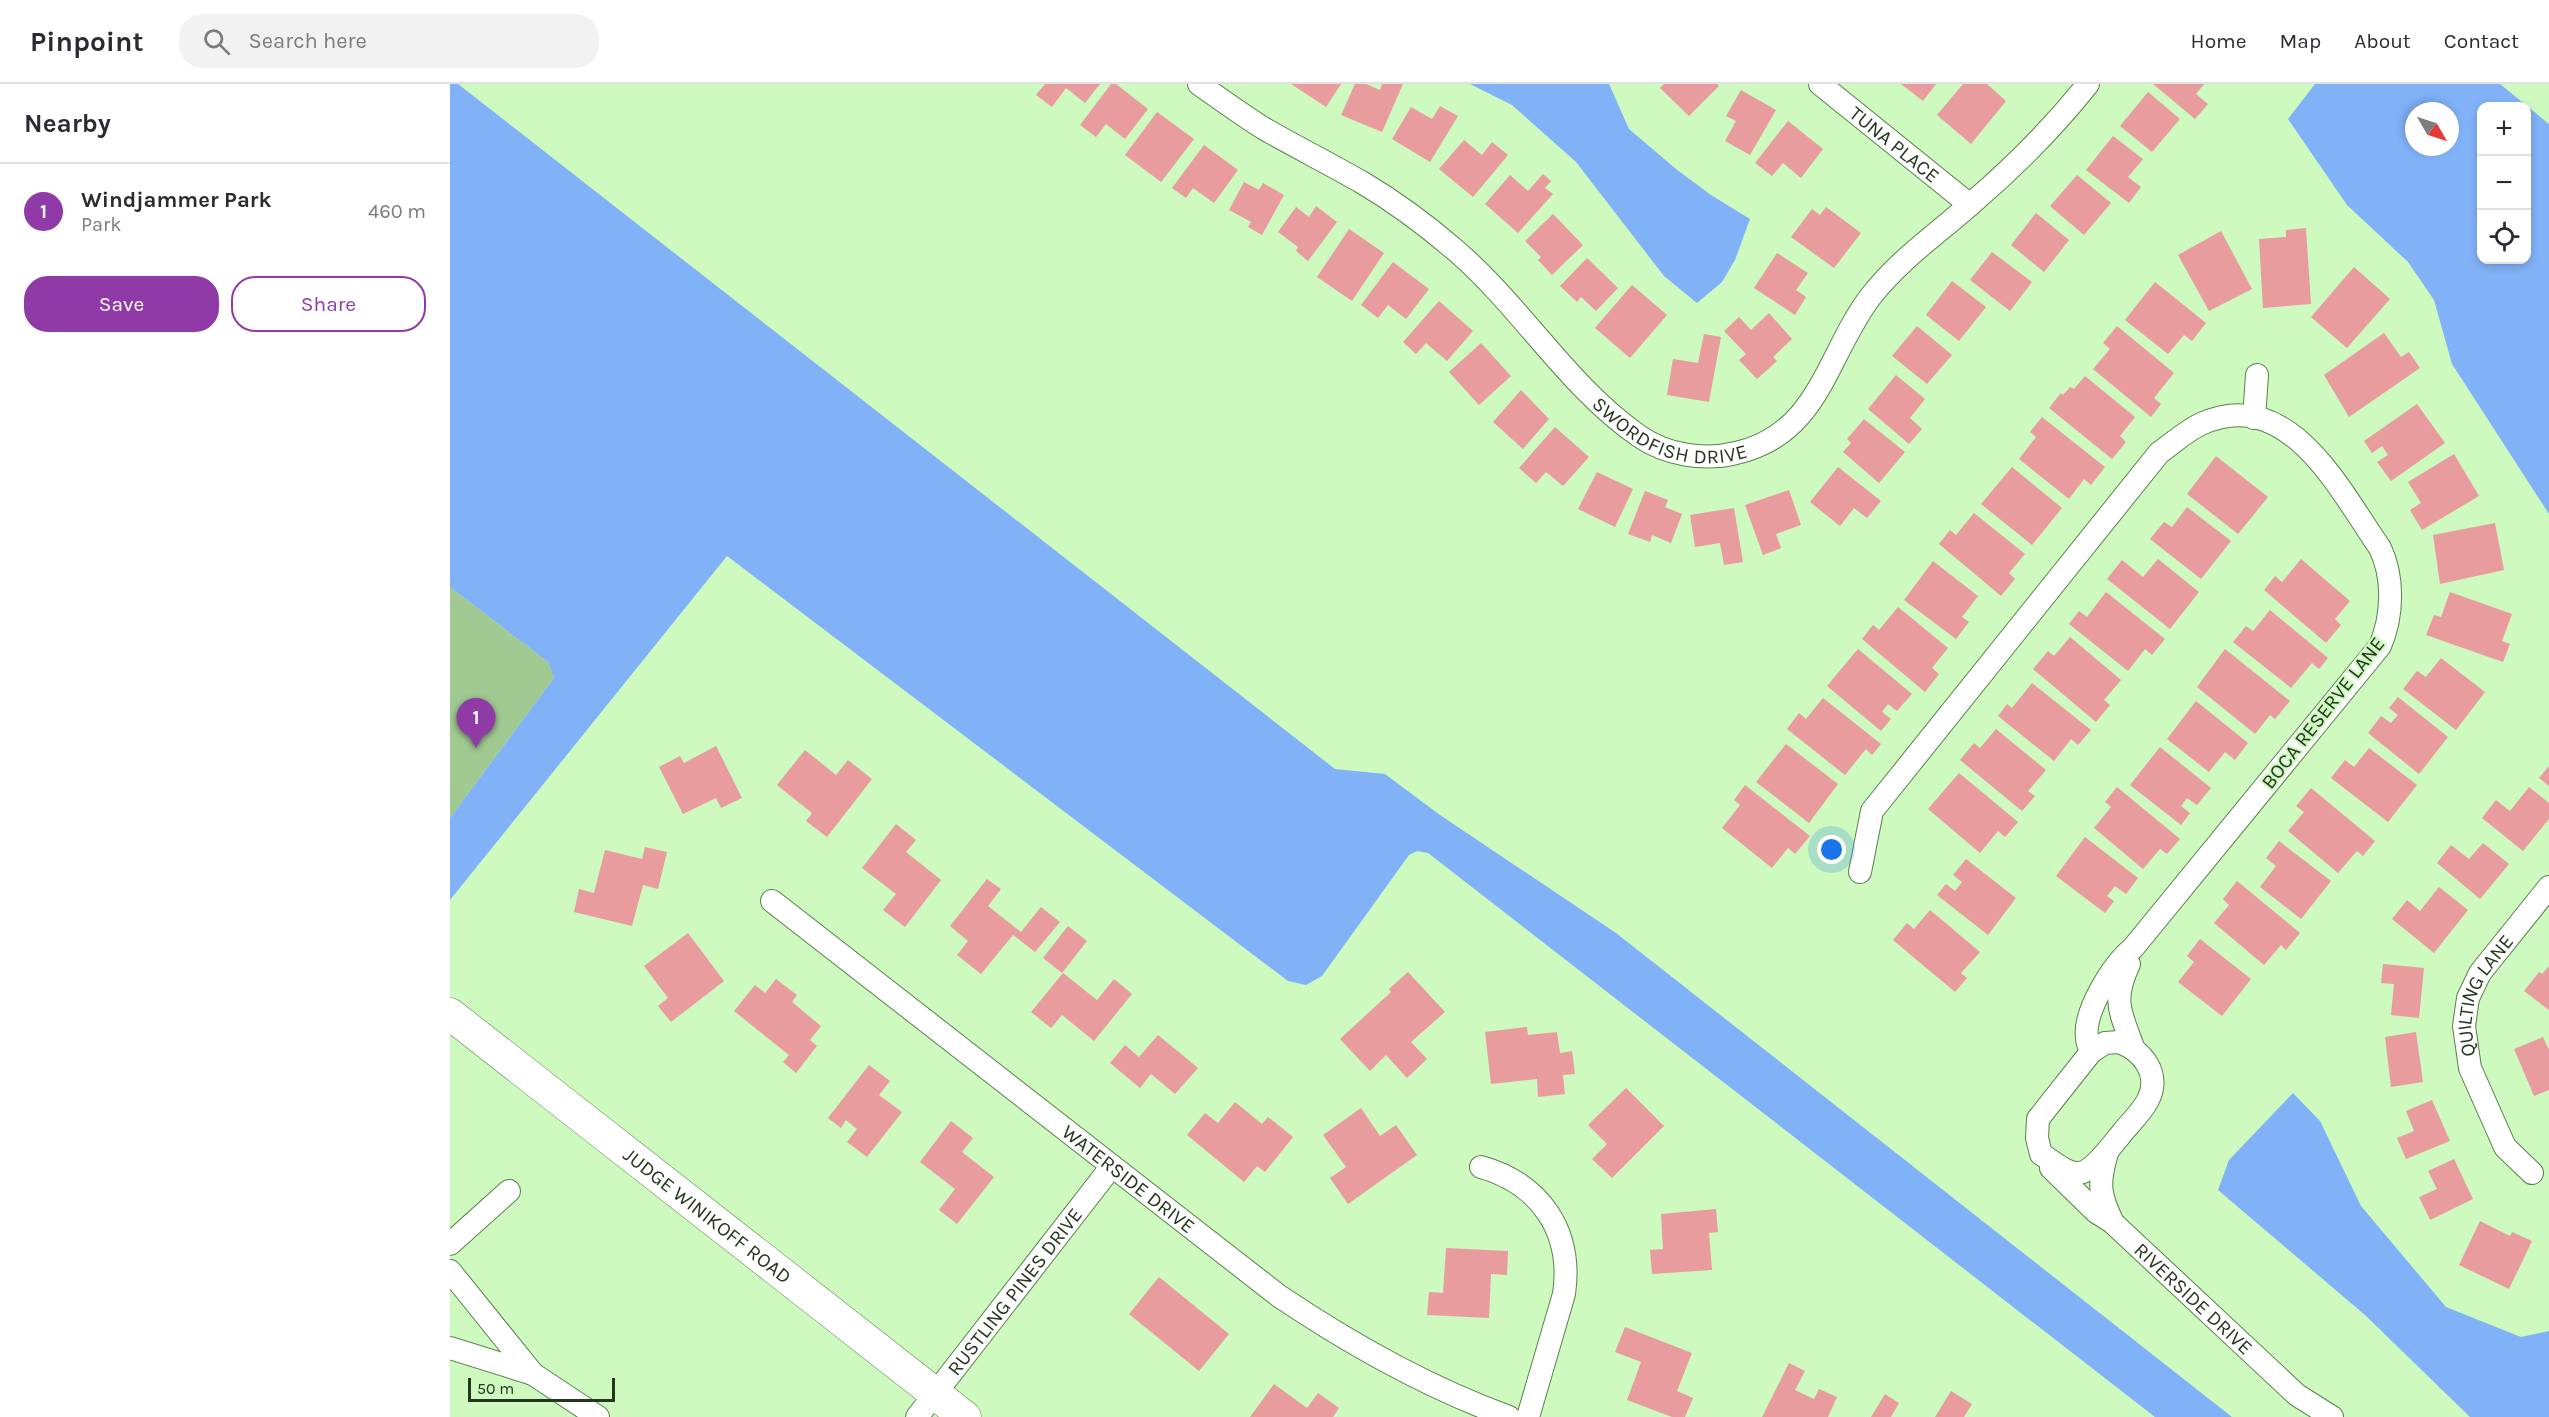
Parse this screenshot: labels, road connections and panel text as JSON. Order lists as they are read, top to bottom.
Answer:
{
  "streets": {
    "street": [
      "TUNA PLACE",
      "SWORDFISH DRIVE",
      "BOCA RESERVE LANE",
      "QUILTING LANE",
      "WATERSIDE DRIVE",
      "JUDGE WINIKOFF ROAD",
      "RUSTLING PINES DRIVE",
      "RIVERSIDE DRIVE"
    ]
  },
  "crossings": [
    ["TUNA PLACE", "SWORDFISH DRIVE"],
    ["BOCA RESERVE LANE", "RIVERSIDE DRIVE"],
    ["WATERSIDE DRIVE", "RUSTLING PINES DRIVE"],
    ["JUDGE WINIKOFF ROAD", "RUSTLING PINES DRIVE"]
  ],
  "scale_bar": "50 m",
  "north": "bottom right",
  "page": {
    "header": "Pinpoint",
    "search": "Search here",
    "nav": [
      "Home",
      "Map",
      "About",
      "Contact"
    ],
    "heading": "Nearby",
    "map_buttons": ["+", "−"],
    "list": [
      {
        "mark": "1",
        "name": "Windjammer Park",
        "note": "Park",
        "value": "460 m"
      }
    ],
    "buttons": ["Save", "Share"],
    "pins": "1",
    "scale": "50 m"
  }
}
